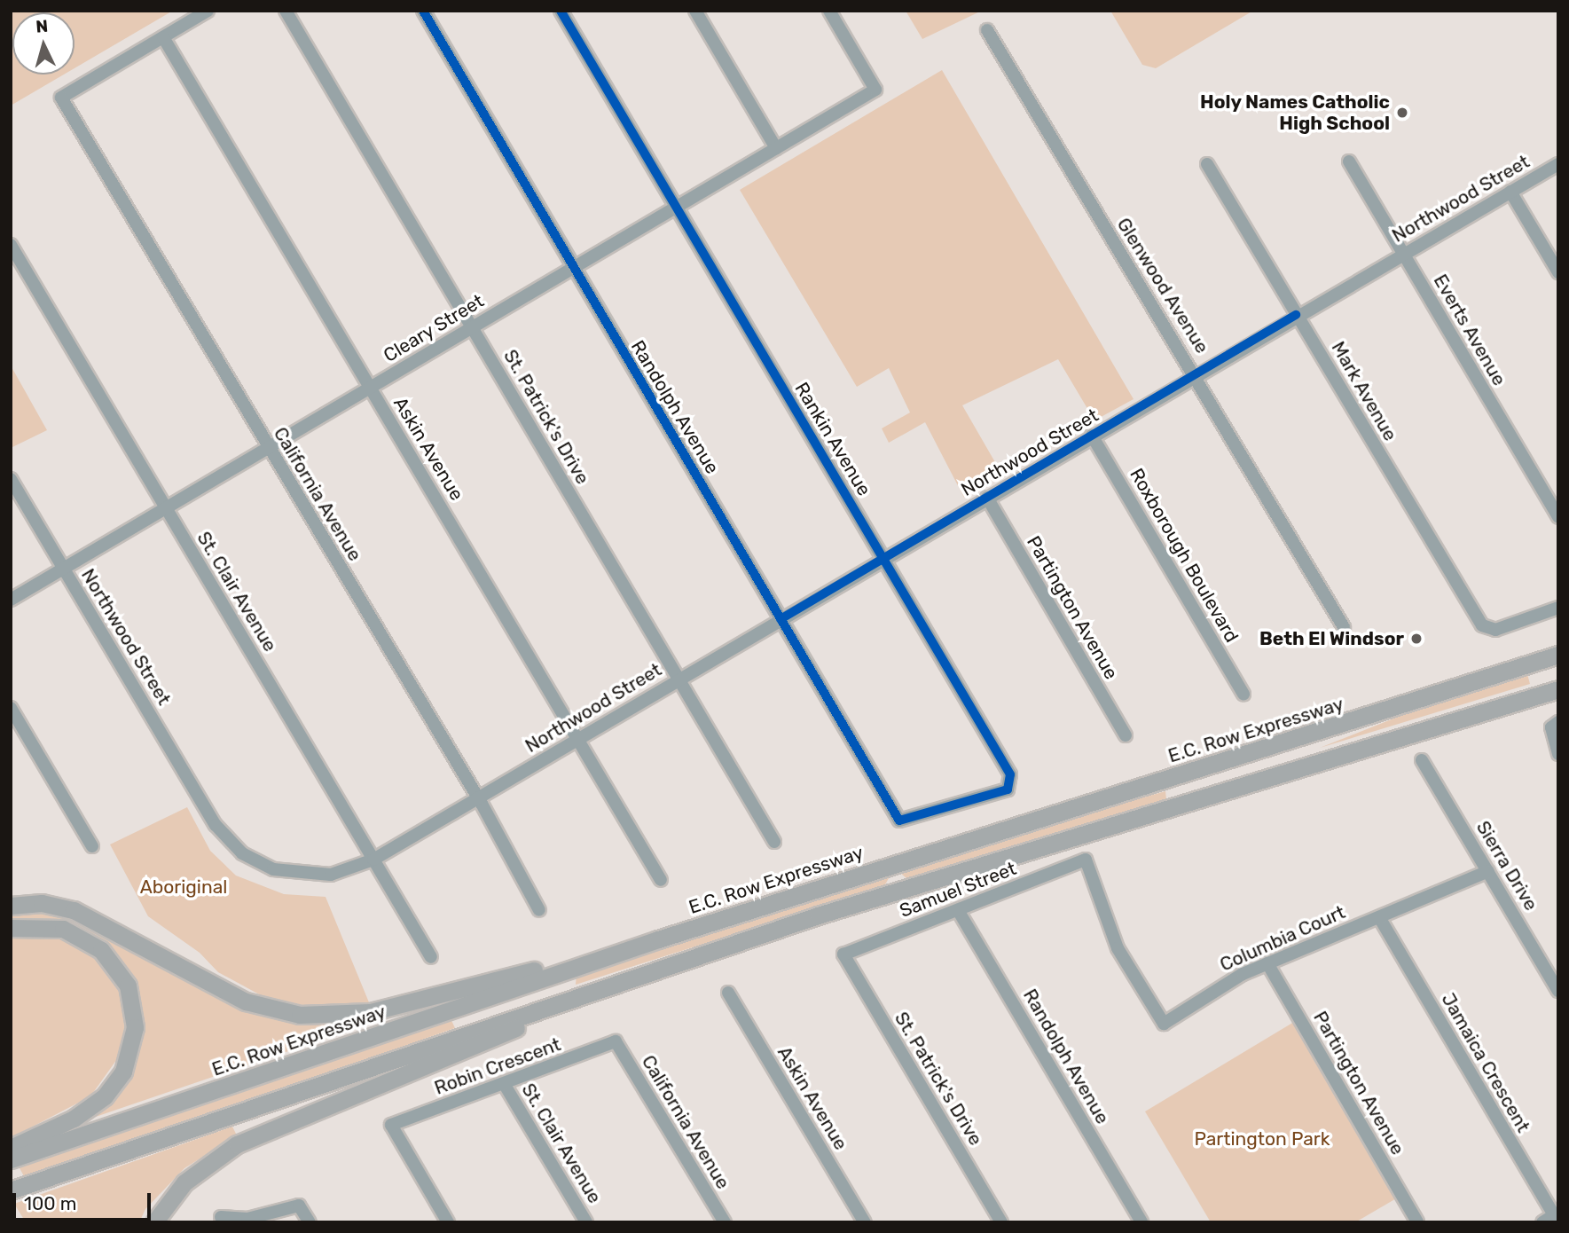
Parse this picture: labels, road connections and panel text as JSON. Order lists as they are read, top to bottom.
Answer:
{
  "streets": {
    "highway": ["E.C. Row Expressway"],
    "street": [
      "Northwood Street",
      "Glenwood Avenue",
      "Cleary Street",
      "Everts Avenue",
      "Mark Avenue",
      "Randolph Avenue",
      "St. Patrick's Drive",
      "Rankin Avenue",
      "Askin Avenue",
      "California Avenue",
      "Roxborough Boulevard",
      "St. Clair Avenue",
      "Partington Avenue",
      "Sierra Drive",
      "Samuel Street",
      "Columbia Court",
      "Jamaica Crescent",
      "Robin Crescent"
    ]
  },
  "crossings": [
    ["Northwood Street", "Glenwood Avenue"],
    ["Northwood Street", "Cleary Street"],
    ["Northwood Street", "Everts Avenue"],
    ["Northwood Street", "Mark Avenue"],
    ["Northwood Street", "Randolph Avenue"],
    ["Northwood Street", "St. Patrick's Drive"],
    ["Northwood Street", "Rankin Avenue"],
    ["Northwood Street", "Askin Avenue"],
    ["Northwood Street", "California Avenue"],
    ["Northwood Street", "Roxborough Boulevard"],
    ["Northwood Street", "St. Clair Avenue"],
    ["Northwood Street", "Partington Avenue"],
    ["Cleary Street", "Randolph Avenue"],
    ["Cleary Street", "St. Patrick's Drive"],
    ["Cleary Street", "Rankin Avenue"],
    ["Cleary Street", "Askin Avenue"],
    ["Cleary Street", "California Avenue"],
    ["Cleary Street", "St. Clair Avenue"],
    ["Randolph Avenue", "Rankin Avenue"],
    ["Randolph Avenue", "Samuel Street"],
    ["St. Patrick's Drive", "Samuel Street"],
    ["Askin Avenue", "California Avenue"],
    ["California Avenue", "Robin Crescent"],
    ["St. Clair Avenue", "Robin Crescent"],
    ["Partington Avenue", "Columbia Court"],
    ["Sierra Drive", "Columbia Court"],
    ["Samuel Street", "Columbia Court"],
    ["Columbia Court", "Jamaica Crescent"]
  ],
  "parks": ["Aboriginal", "Partington Park"],
  "places": ["Holy Names Catholic High School", "Beth El Windsor"],
  "scale_bar": "100 m",
  "north": "top"
}
